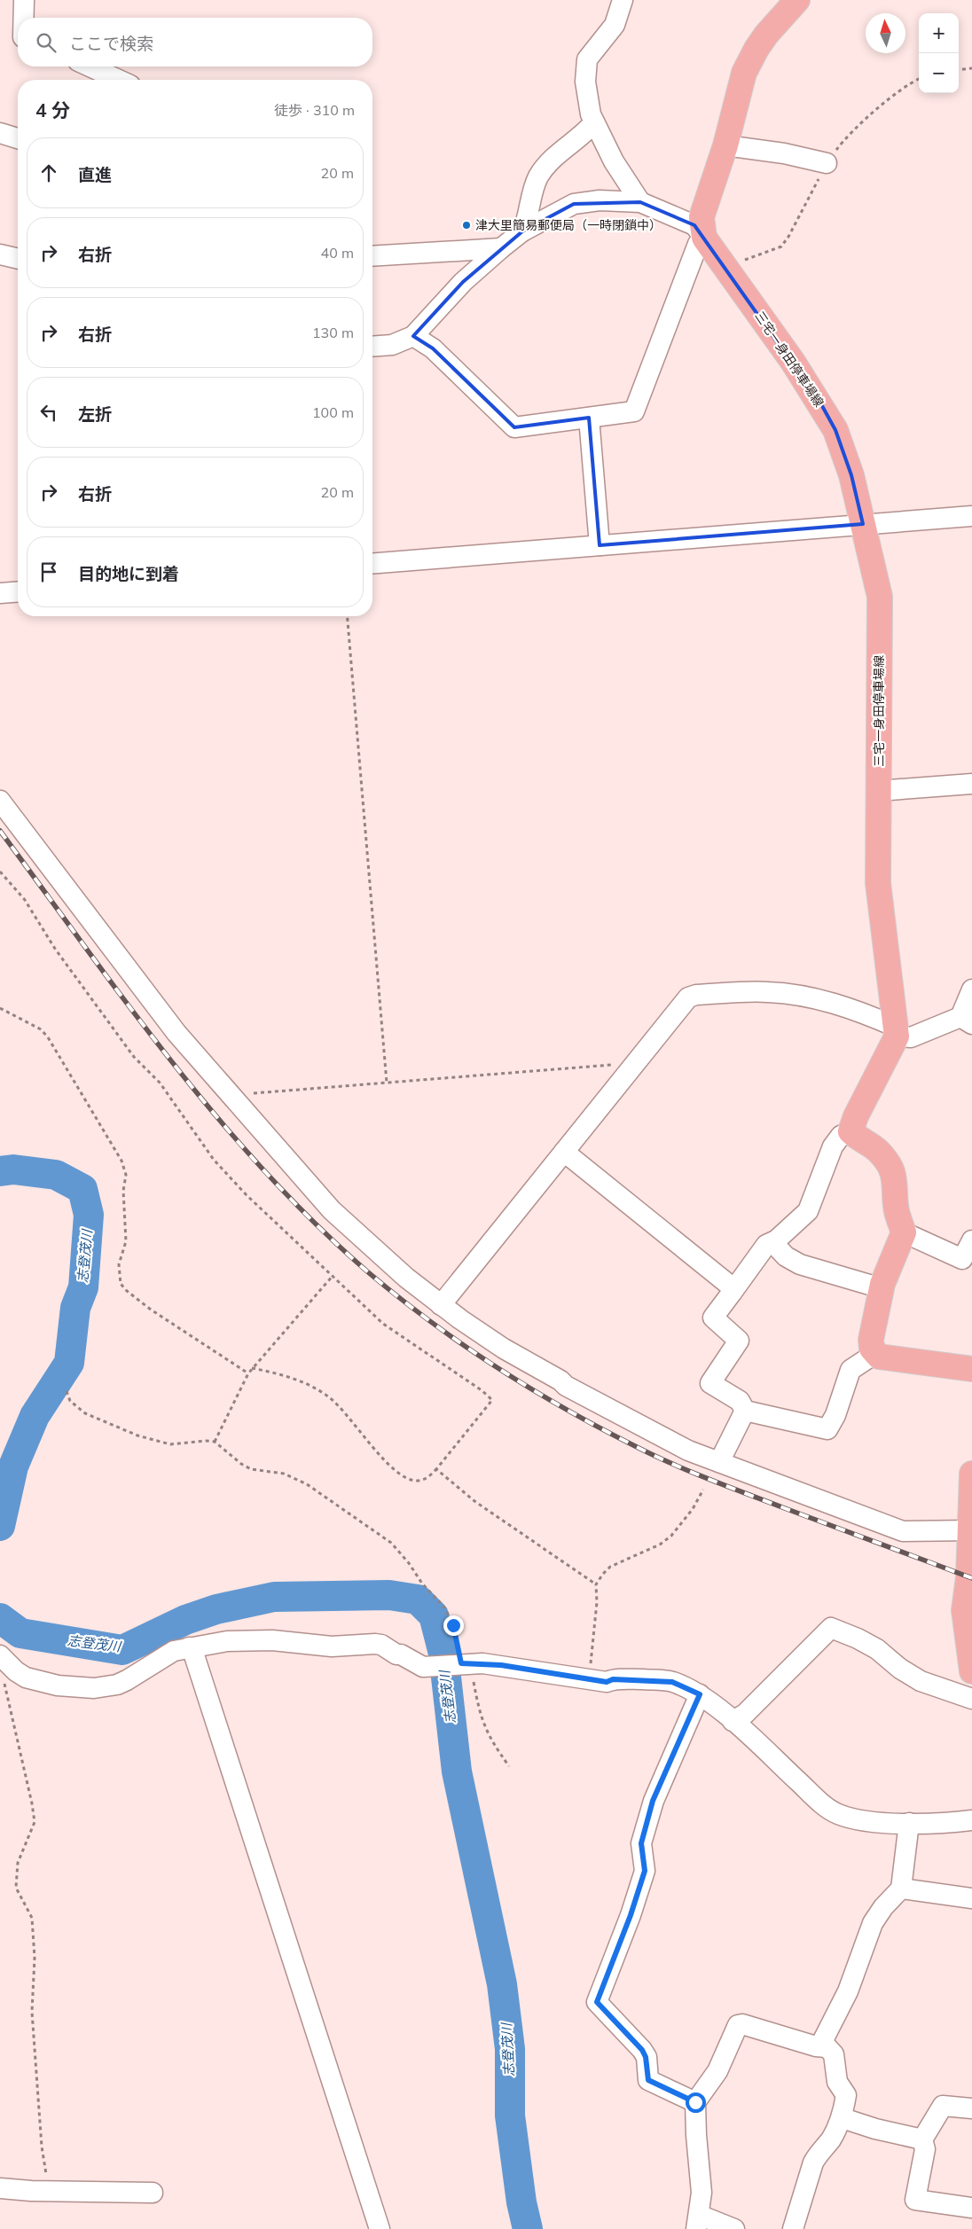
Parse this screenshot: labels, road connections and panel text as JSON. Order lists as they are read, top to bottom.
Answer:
{
  "streets": {
    "main road": ["三宅一身田停車場線"]
  },
  "water": ["志登茂川"],
  "places": ["津大里簡易郵便局（一時閉鎖中）"],
  "north": "top",
  "page": {
    "map_buttons": ["+", "−"],
    "search": "ここで検索",
    "heading": ["4 分", "徒歩 · 310 m"],
    "list": [
      ["直進", "20 m"],
      ["右折", "40 m"],
      ["右折", "130 m"],
      ["左折", "100 m"],
      ["右折", "20 m"],
      "目的地に到着"
    ]
  }
}
